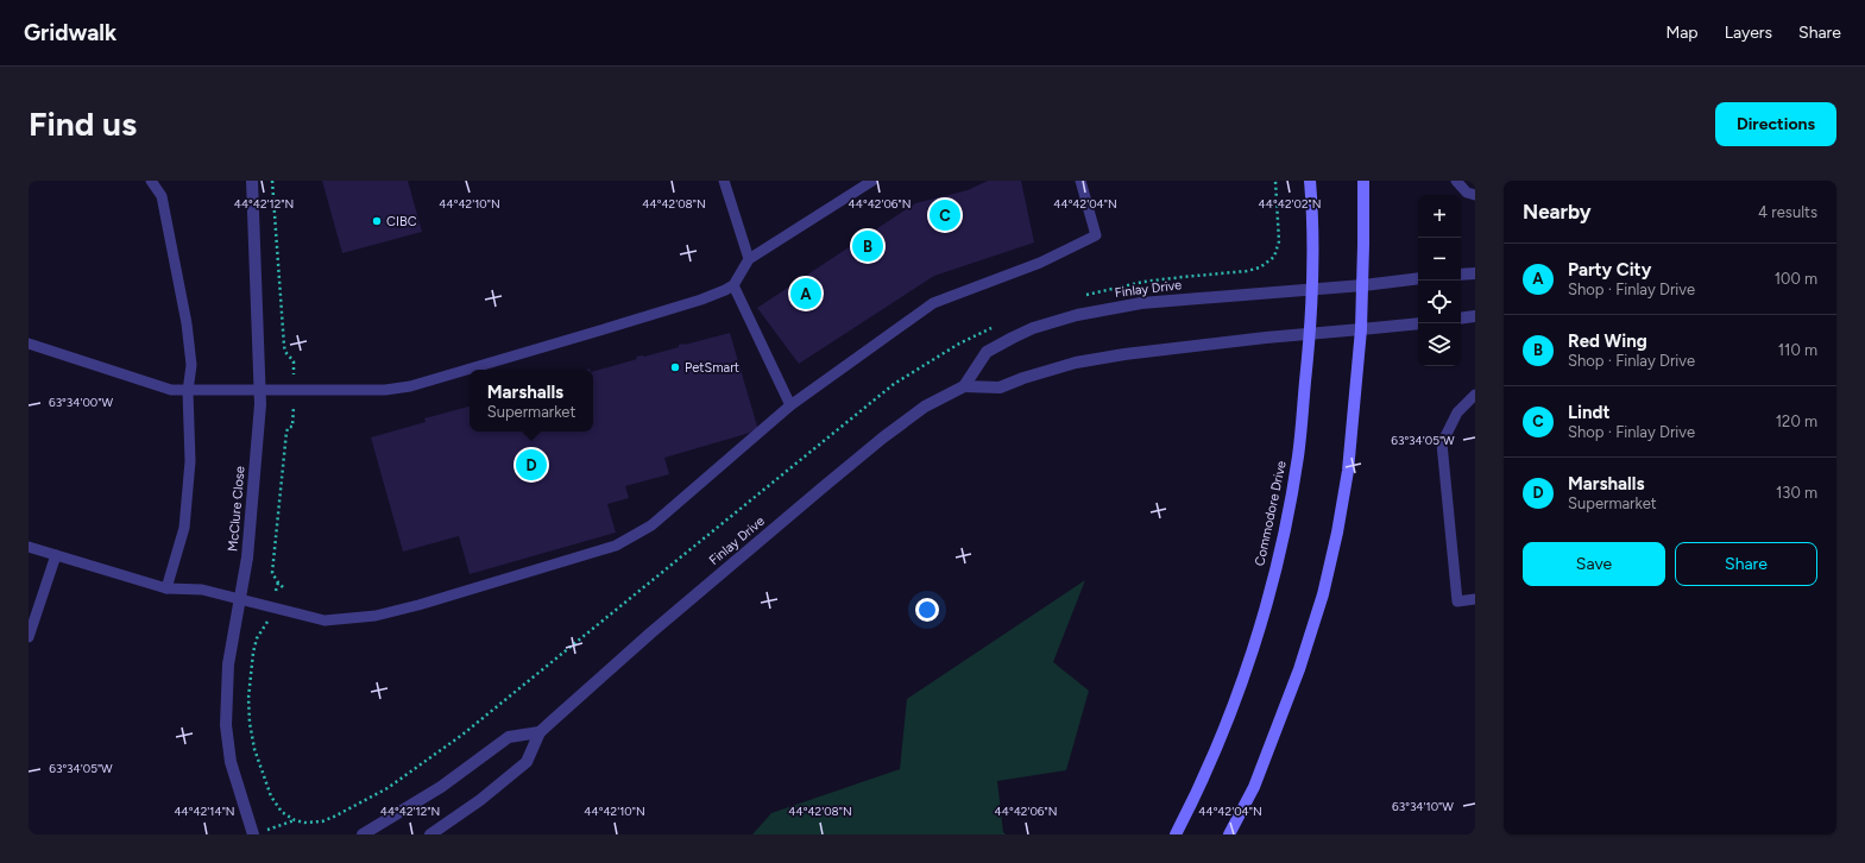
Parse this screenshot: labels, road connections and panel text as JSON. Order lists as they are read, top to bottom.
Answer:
{
  "streets": {
    "main road": ["Commodore Drive"],
    "street": ["Finlay Drive", "McClure Close"]
  },
  "crossings": [
    ["Finlay Drive", "Commodore Drive"]
  ],
  "places": ["CIBC", "PetSmart"],
  "page": {
    "header": "Gridwalk",
    "nav": ["Map", "Layers", "Share"],
    "buttons": [
      "Directions",
      ["Save", "Share"]
    ],
    "title": "Find us",
    "heading": ["Nearby", "4 results"],
    "map_buttons": ["+", "−"],
    "pins": [
      "C",
      "B",
      "A",
      "D"
    ],
    "list": [
      {
        "mark": "A",
        "name": "Party City",
        "note": "Shop · Finlay Drive",
        "value": "100 m"
      },
      {
        "mark": "B",
        "name": "Red Wing",
        "note": "Shop · Finlay Drive",
        "value": "110 m"
      },
      {
        "mark": "C",
        "name": "Lindt",
        "note": "Shop · Finlay Drive",
        "value": "120 m"
      },
      {
        "mark": "D",
        "name": "Marshalls",
        "note": "Supermarket",
        "value": "130 m"
      }
    ],
    "popup": ["Marshalls", "Supermarket"]
  },
  "coordinates": [
    "44°42'12\"N",
    "44°42'10\"N",
    "44°42'08\"N",
    "44°42'06\"N",
    "44°42'04\"N",
    "44°42'02\"N",
    "63°34'00\"W",
    "63°34'05\"W",
    "63°34'10\"W",
    "44°42'14\"N"
  ]
}
